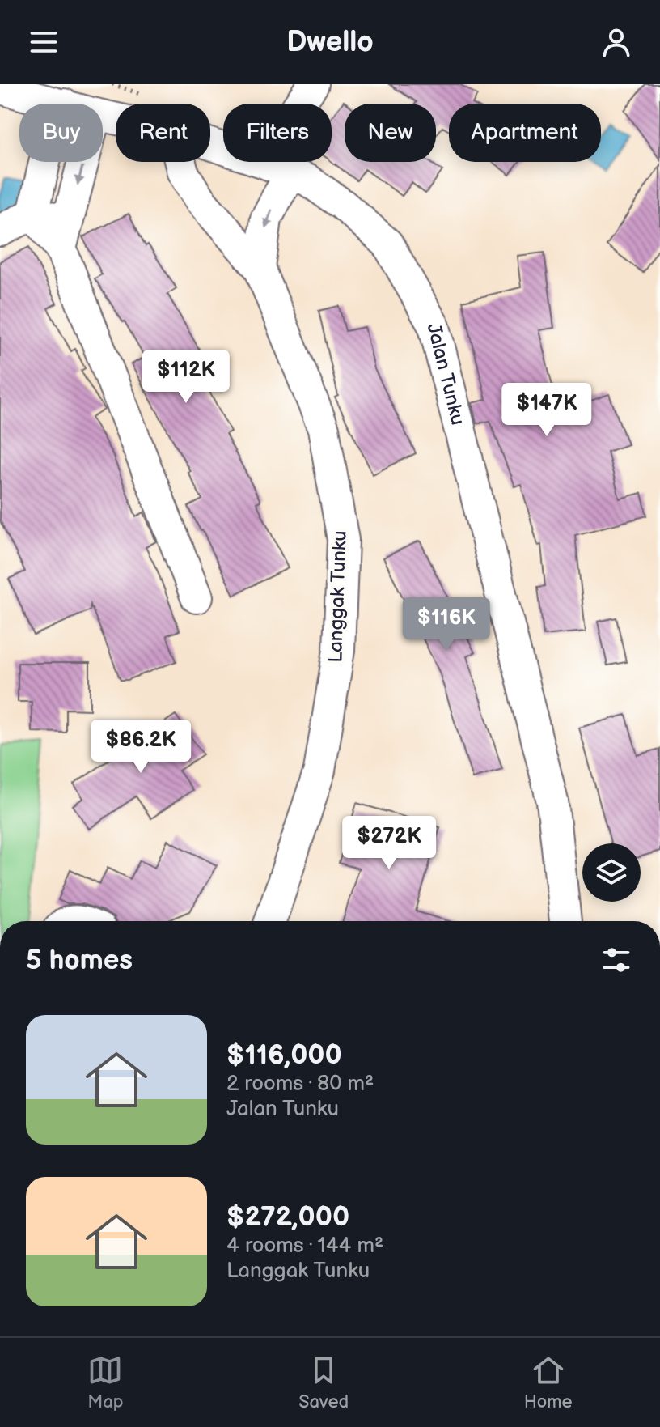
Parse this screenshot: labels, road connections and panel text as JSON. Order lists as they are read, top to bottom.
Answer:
{
  "streets": {
    "street": ["Jalan Tunku", "Langgak Tunku"]
  },
  "crossings": [
    ["Jalan Tunku", "Langgak Tunku"]
  ],
  "page": {
    "header": "Dwello",
    "chip": [
      "Buy",
      "Rent",
      "Filters",
      "New",
      "Apartment"
    ],
    "price": [
      "$112K",
      "$147K",
      "$116K",
      "$86.2K",
      "$272K"
    ],
    "heading": "5 homes",
    "list": [
      {
        "name": "$116,000",
        "note": "2 rooms · 80 m² · Jalan Tunku"
      },
      {
        "name": "$272,000",
        "note": "4 rooms · 144 m² · Langgak Tunku"
      }
    ],
    "tabs": ["Map", "Saved", "Home"]
  }
}
